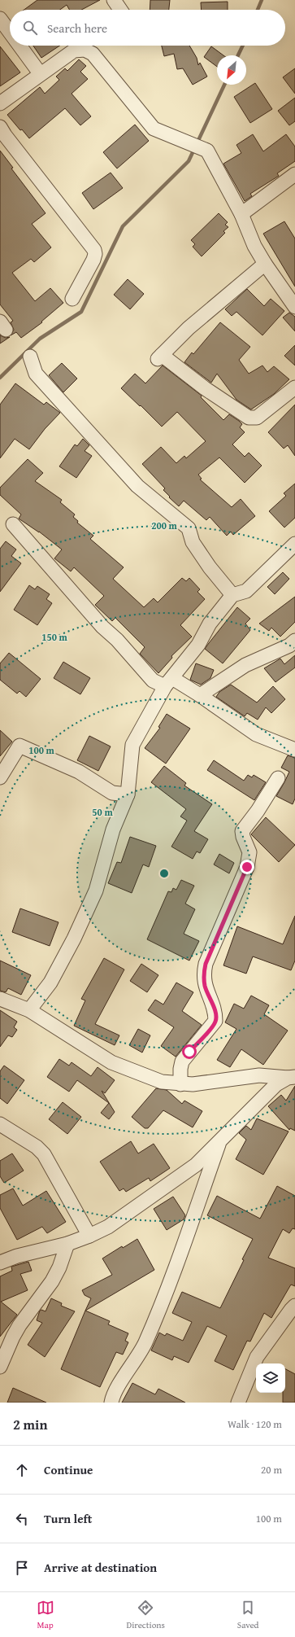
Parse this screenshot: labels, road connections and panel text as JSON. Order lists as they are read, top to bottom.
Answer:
{
  "north": "bottom left",
  "page": {
    "search": "Search here",
    "heading": ["2 min", "Walk · 120 m"],
    "list": [
      ["Continue", "20 m"],
      ["Turn left", "100 m"],
      "Arrive at destination"
    ],
    "nav": ["Map", "Directions", "Saved"]
  },
  "rings": [
    "200 m",
    "150 m",
    "100 m",
    "50 m"
  ]
}
